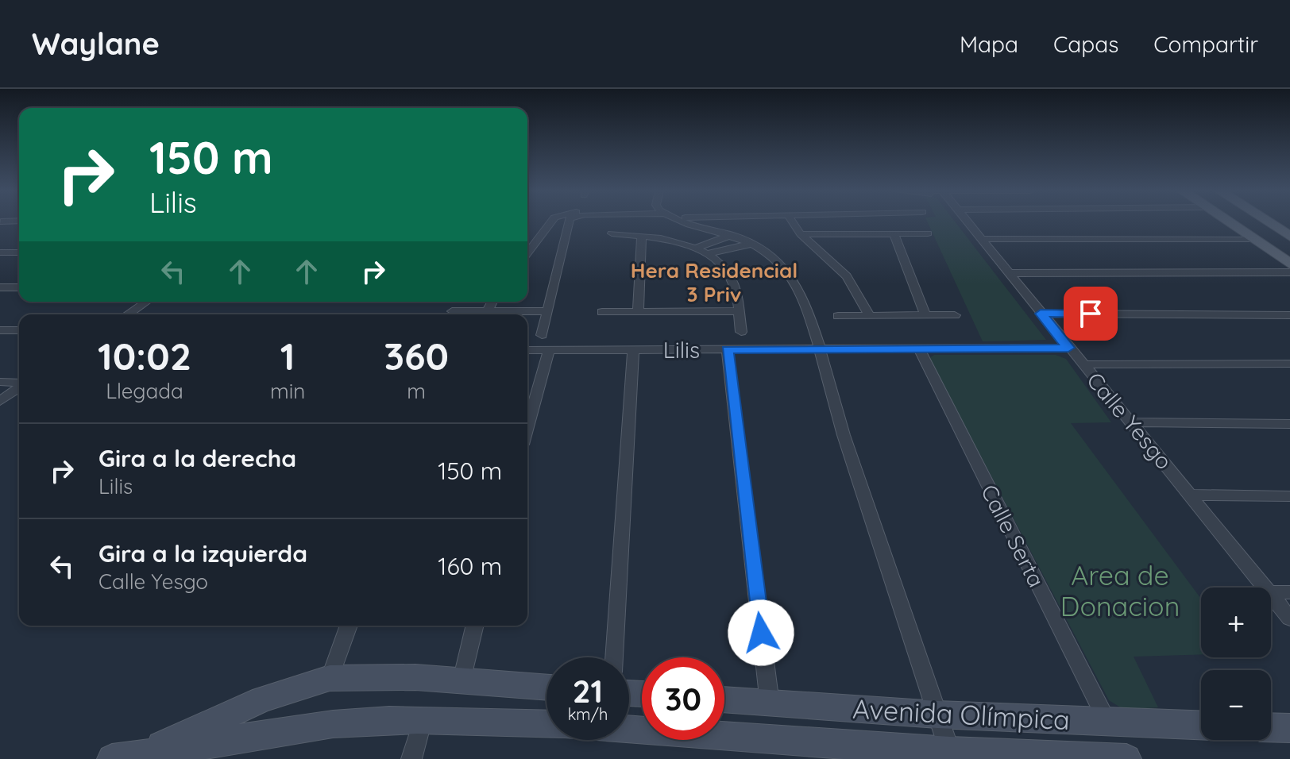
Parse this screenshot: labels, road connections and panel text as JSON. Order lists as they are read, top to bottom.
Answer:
{
  "streets": {
    "street": [
      "Lilis",
      "Calle Yesgo",
      "Calle Serta",
      "Avenida Olímpica"
    ]
  },
  "crossings": [
    ["Lilis", "Calle Yesgo"],
    ["Lilis", "Calle Serta"],
    ["Calle Serta", "Avenida Olímpica"]
  ],
  "districts": ["Hera Residencial 3 Priv"],
  "parks": ["Area de Donacion"],
  "page": {
    "header": "Waylane",
    "nav": ["Mapa", "Capas", "Compartir"],
    "turn": ["150 m", "Lilis"],
    "eta": [
      "10:02",
      "Llegada",
      "1",
      "min",
      "360",
      "m"
    ],
    "list": [
      {
        "name": "Gira a la derecha",
        "note": "Lilis",
        "value": "150 m"
      },
      {
        "name": "Gira a la izquierda",
        "note": "Calle Yesgo",
        "value": "160 m"
      }
    ],
    "map_buttons": ["+", "−"],
    "speed": "21 km/h",
    "limit": "30"
  }
}
